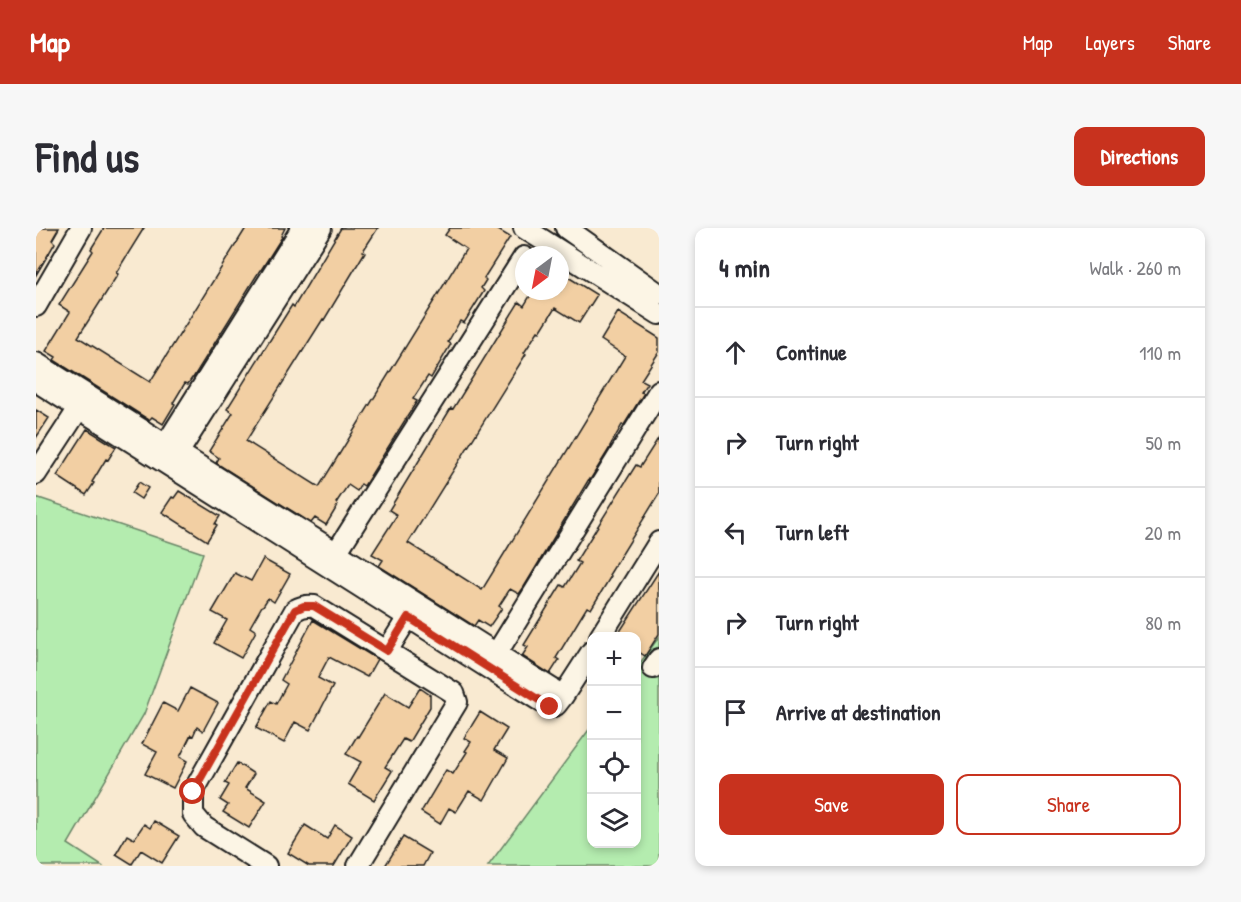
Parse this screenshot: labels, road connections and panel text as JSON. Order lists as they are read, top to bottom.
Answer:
{
  "north": "bottom left",
  "page": {
    "header": "Map",
    "nav": ["Map", "Layers", "Share"],
    "buttons": [
      "Directions",
      ["Save", "Share"]
    ],
    "title": "Find us",
    "heading": ["4 min", "Walk · 260 m"],
    "list": [
      ["Continue", "110 m"],
      ["Turn right", "50 m"],
      ["Turn left", "20 m"],
      ["Turn right", "80 m"],
      "Arrive at destination"
    ],
    "map_buttons": ["+", "−"]
  }
}
